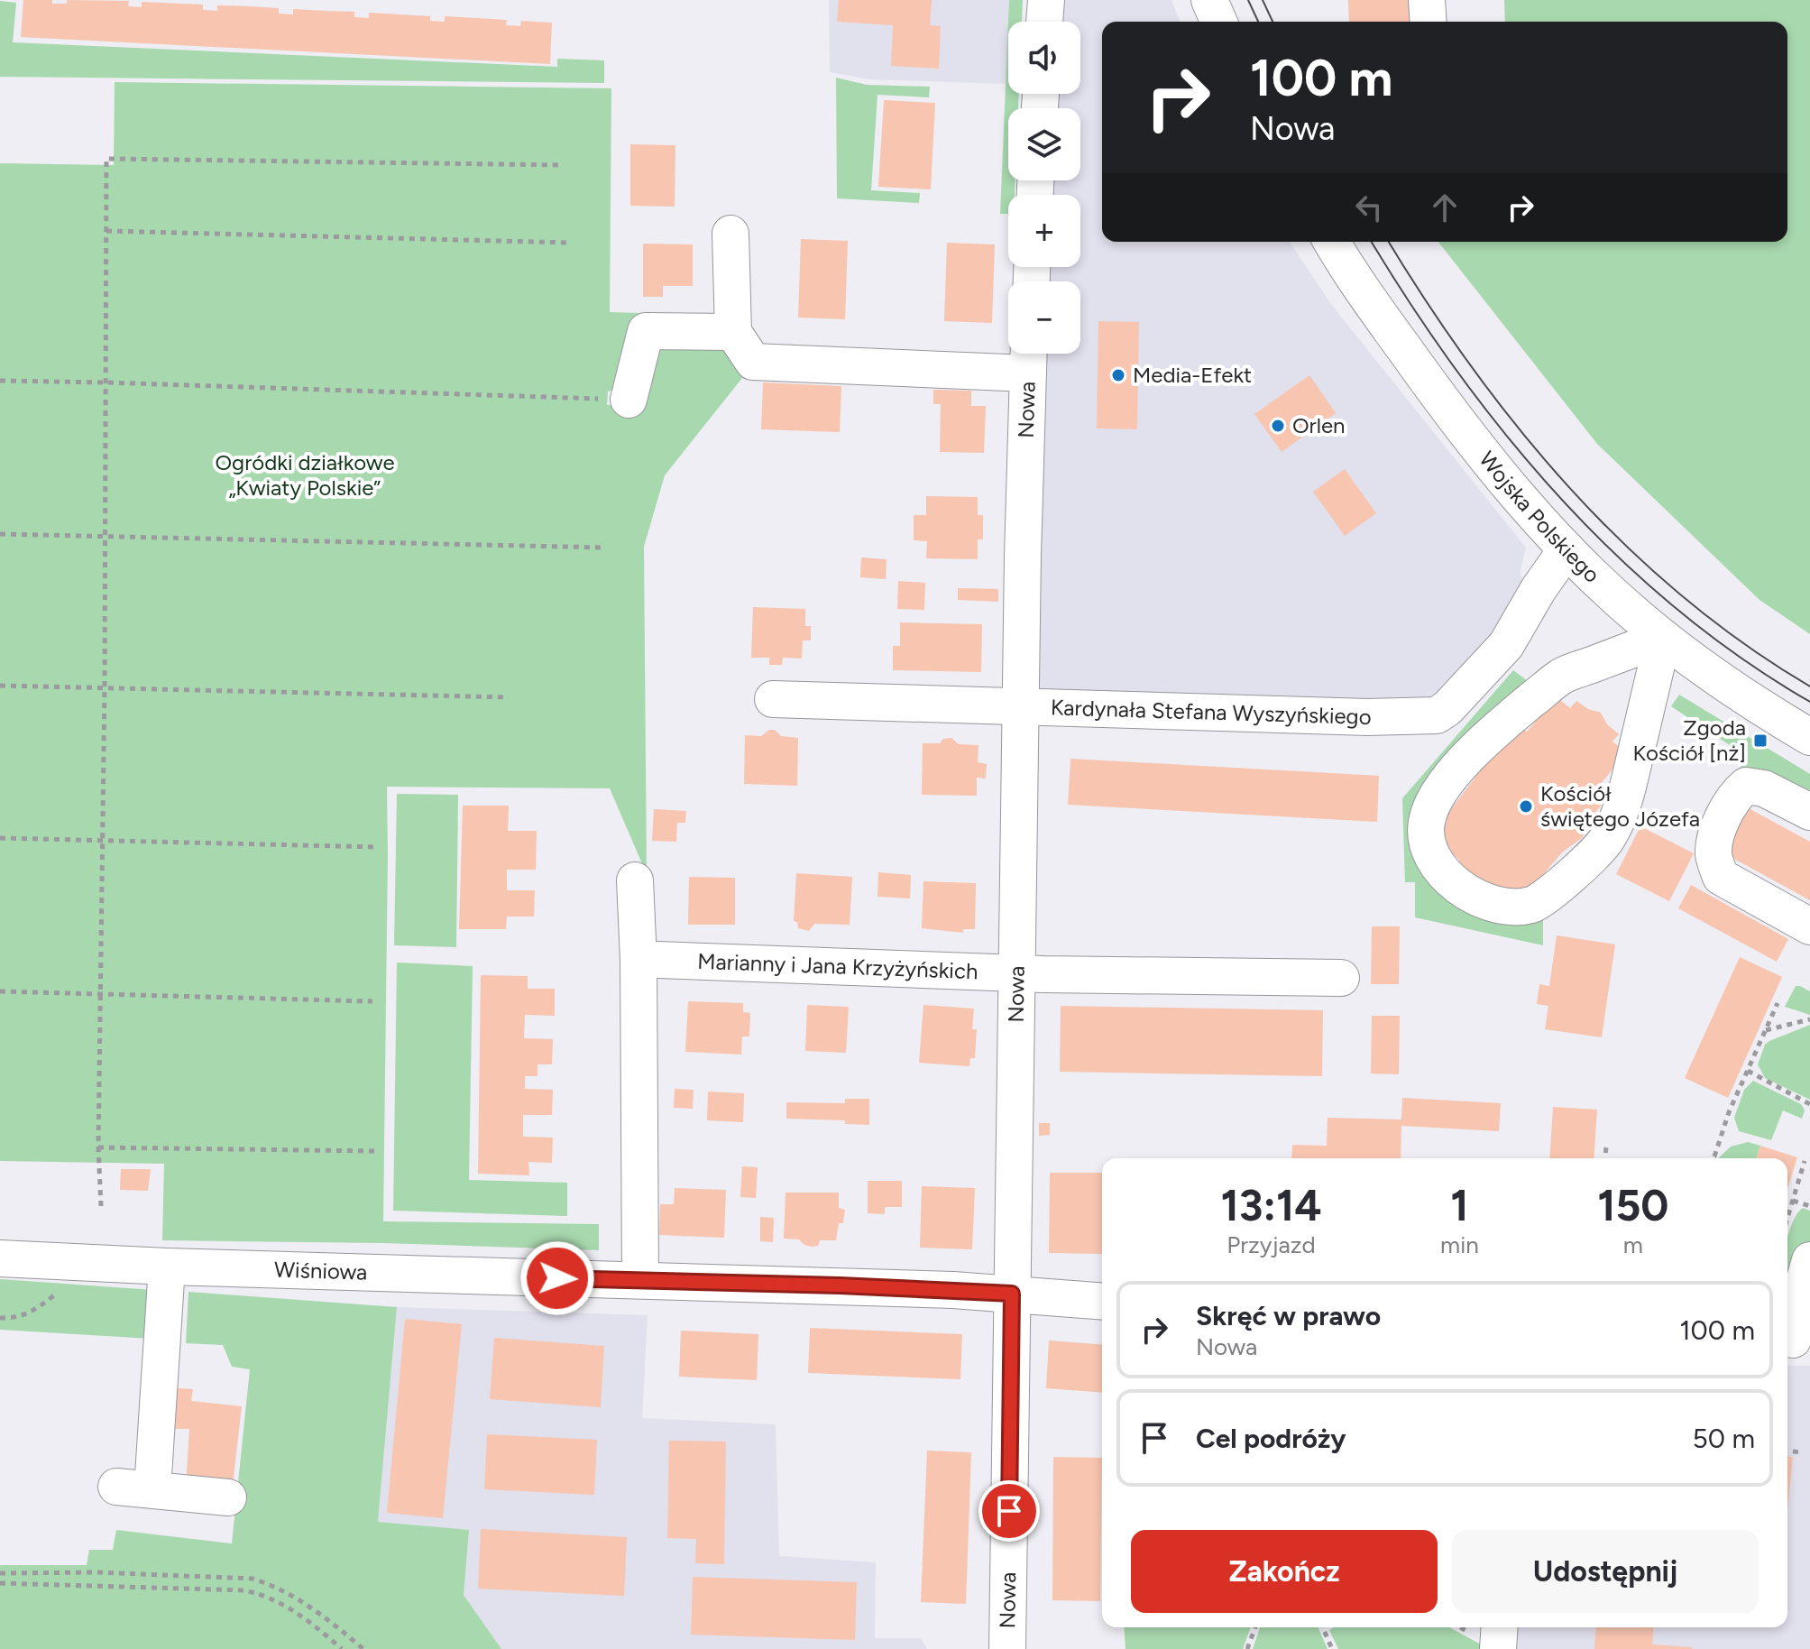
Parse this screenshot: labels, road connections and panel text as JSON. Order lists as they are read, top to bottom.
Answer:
{
  "streets": {
    "street": [
      "Nowa",
      "Wojska Polskiego",
      "Kardynała Stefana Wyszyńskiego",
      "Marianny i Jana Krzyżyńskich",
      "Wiśniowa"
    ]
  },
  "crossings": [
    ["Nowa", "Kardynała Stefana Wyszyńskiego"],
    ["Nowa", "Marianny i Jana Krzyżyńskich"],
    ["Nowa", "Wiśniowa"],
    ["Wojska Polskiego", "Kardynała Stefana Wyszyńskiego"]
  ],
  "parks": ["Ogródki działkowe „Kwiaty Polskie”"],
  "places": {
    "other": ["Media-Efekt", "Orlen", "Kościół świętego Józefa"],
    "transit": ["Zgoda Kościół [nż]"]
  },
  "page": {
    "map_buttons": ["+", "−"],
    "turn": ["100 m", "Nowa"],
    "eta": [
      "13:14",
      "Przyjazd",
      "1",
      "min",
      "150",
      "m"
    ],
    "list": [
      {
        "name": "Skręć w prawo",
        "note": "Nowa",
        "value": "100 m"
      },
      {
        "name": "Cel podróży",
        "value": "50 m"
      }
    ],
    "buttons": ["Zakończ", "Udostępnij"]
  }
}
